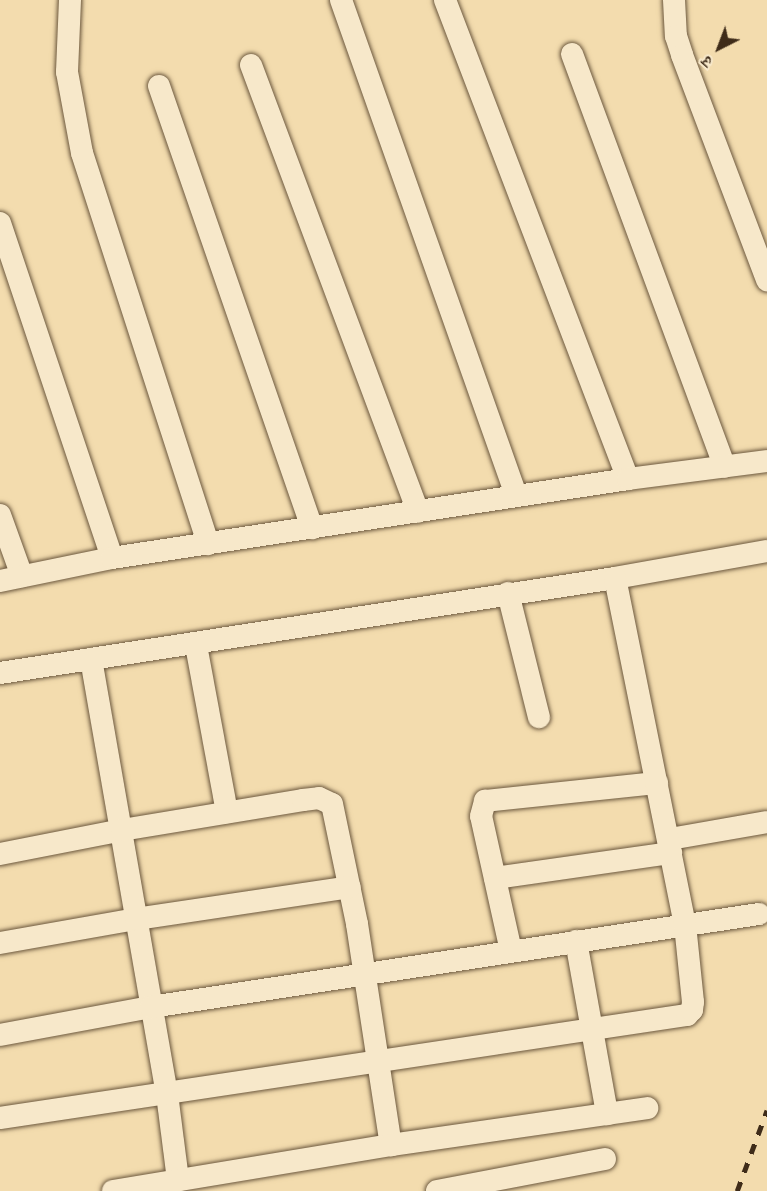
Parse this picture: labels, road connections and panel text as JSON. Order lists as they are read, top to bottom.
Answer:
{
  "north": "bottom left"
}
